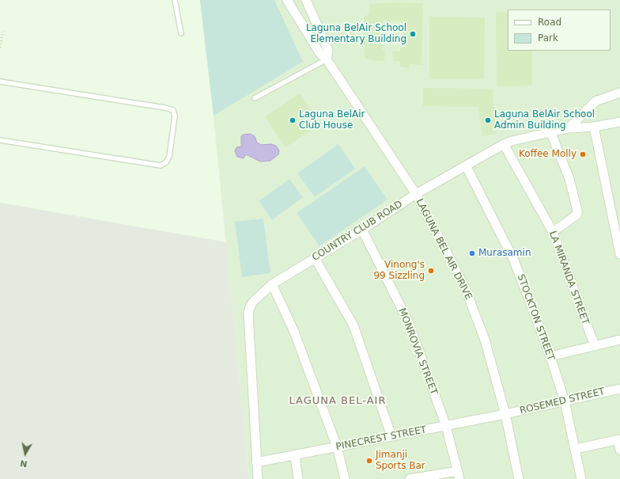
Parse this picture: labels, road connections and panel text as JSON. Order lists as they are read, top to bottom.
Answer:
{
  "streets": {
    "street": [
      "COUNTRY CLUB ROAD",
      "LAGUNA BEL AIR DRIVE",
      "LA MIRANDA STREET",
      "STOCKTON STREET",
      "MONROVIA STREET",
      "ROSEMED STREET",
      "PINECREST STREET"
    ]
  },
  "crossings": [
    ["COUNTRY CLUB ROAD", "LAGUNA BEL AIR DRIVE"],
    ["COUNTRY CLUB ROAD", "LA MIRANDA STREET"],
    ["COUNTRY CLUB ROAD", "STOCKTON STREET"],
    ["COUNTRY CLUB ROAD", "MONROVIA STREET"],
    ["COUNTRY CLUB ROAD", "PINECREST STREET"],
    ["LAGUNA BEL AIR DRIVE", "ROSEMED STREET"],
    ["LAGUNA BEL AIR DRIVE", "PINECREST STREET"],
    ["STOCKTON STREET", "ROSEMED STREET"],
    ["MONROVIA STREET", "PINECREST STREET"],
    ["ROSEMED STREET", "PINECREST STREET"]
  ],
  "districts": ["LAGUNA BEL-AIR"],
  "places": [
    "Laguna BelAir School Elementary Building",
    "Laguna BelAir Club House",
    "Laguna BelAir School Admin Building",
    "Koffee Molly",
    "Murasamin",
    "Vinong's 99 Sizzling",
    "Jimanji Sports Bar"
  ],
  "legend": ["Road", "Park"],
  "north": "bottom"
}
